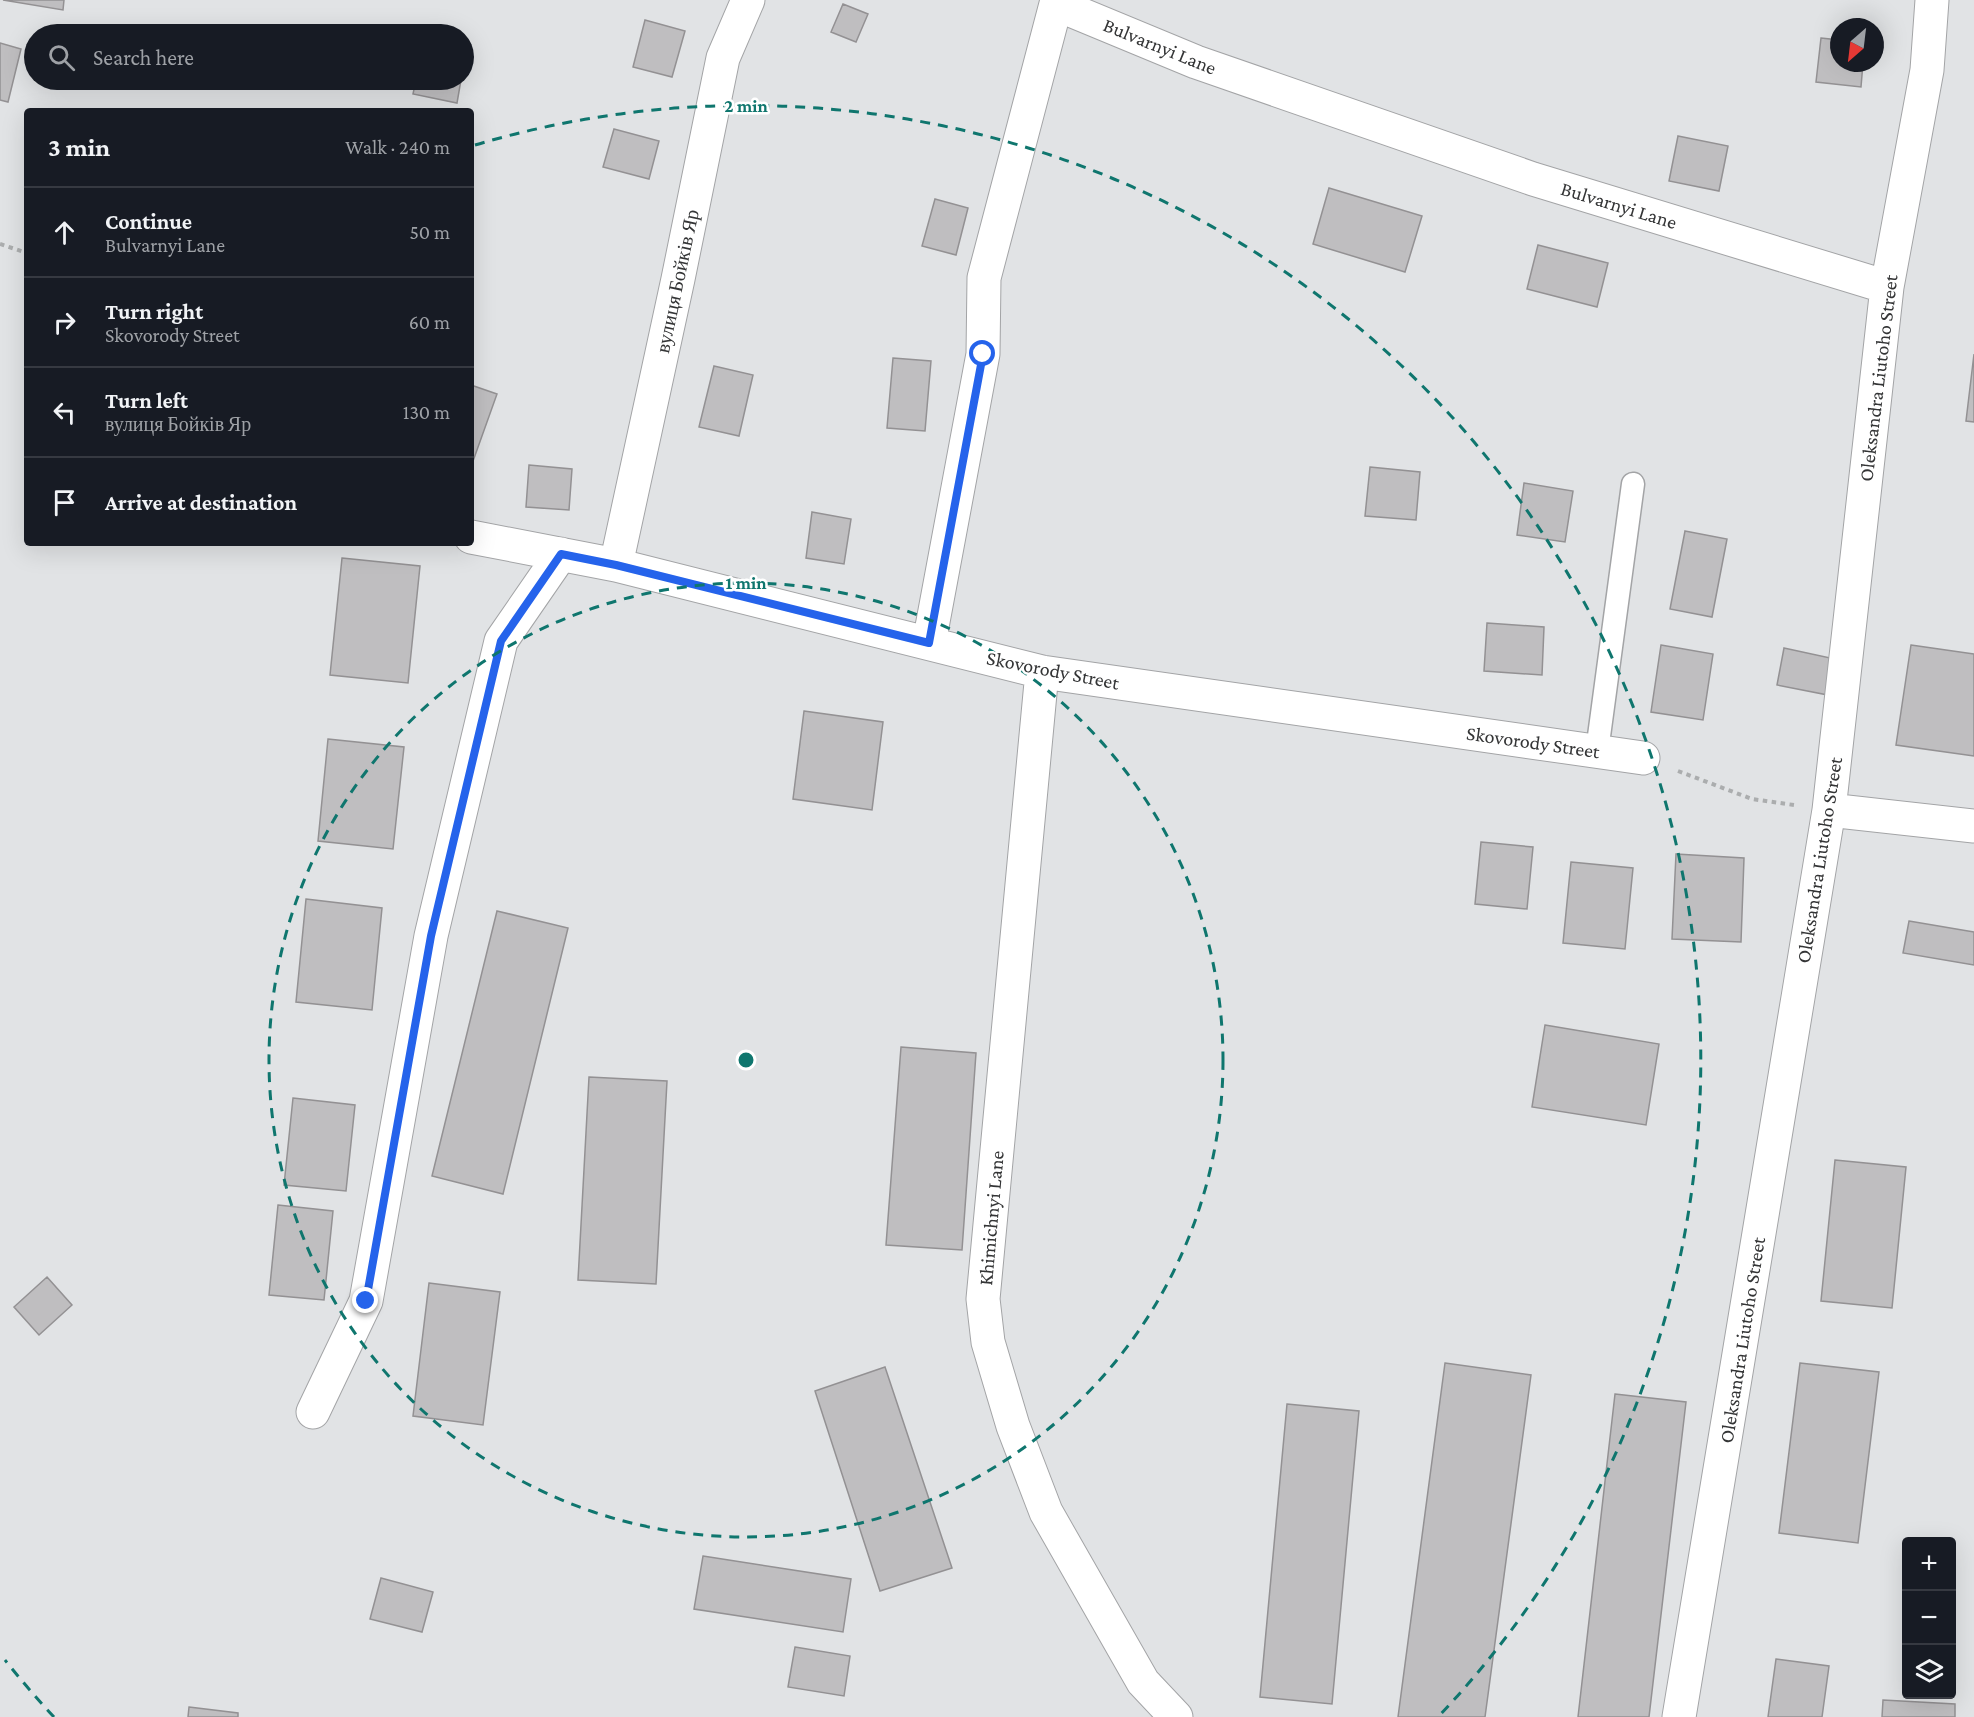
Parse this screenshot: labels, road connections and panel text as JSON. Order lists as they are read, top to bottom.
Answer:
{
  "streets": {
    "street": [
      "Bulvarnyi Lane",
      "вулиця Бойків Яр",
      "Oleksandra Liutoho Street",
      "Skovorody Street",
      "Khimichnyi Lane"
    ]
  },
  "crossings": [
    ["Bulvarnyi Lane", "Oleksandra Liutoho Street"],
    ["Bulvarnyi Lane", "Skovorody Street"],
    ["вулиця Бойків Яр", "Skovorody Street"],
    ["Skovorody Street", "Khimichnyi Lane"]
  ],
  "north": "bottom left",
  "page": {
    "search": "Search here",
    "heading": ["3 min", "Walk · 240 m"],
    "list": [
      ["Continue", "Bulvarnyi Lane", "50 m"],
      ["Turn right", "Skovorody Street", "60 m"],
      ["Turn left", "вулиця Бойків Яр", "130 m"],
      "Arrive at destination"
    ],
    "map_buttons": ["+", "−"]
  },
  "rings": ["2 min", "1 min"]
}
